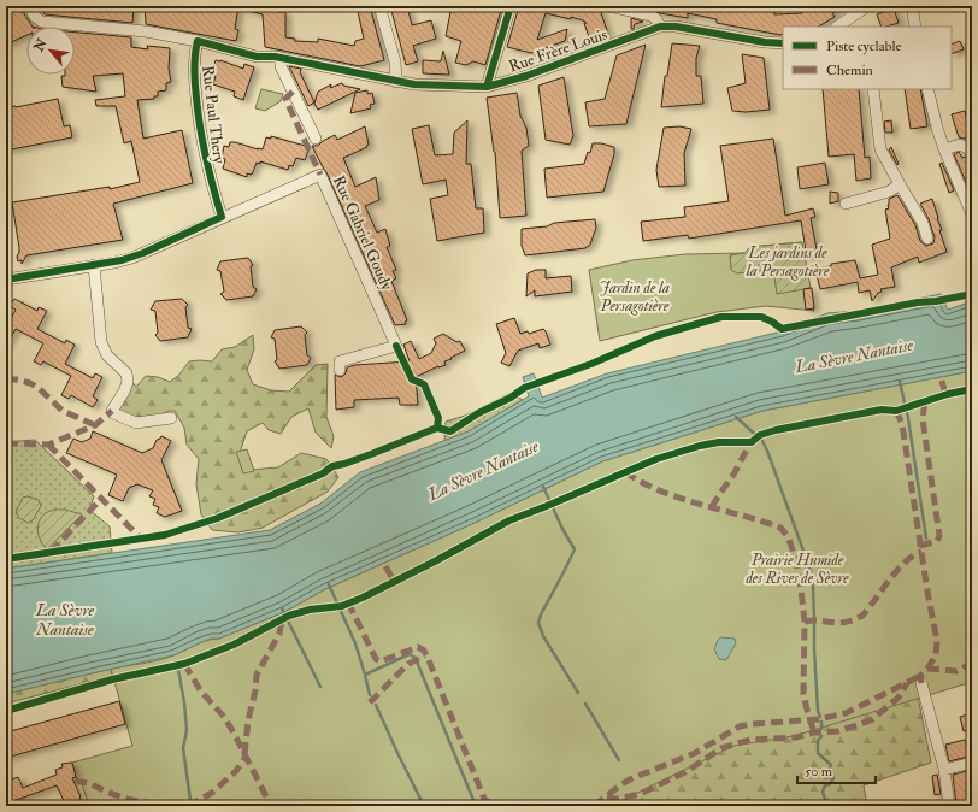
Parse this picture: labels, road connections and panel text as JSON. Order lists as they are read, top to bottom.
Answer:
{
  "streets": {
    "street": ["Rue Frère Louis", "Rue Paul Thery", "Rue Gabriel Goudy"]
  },
  "crossings": [
    ["Rue Frère Louis", "Rue Paul Thery"],
    ["Rue Paul Thery", "Rue Gabriel Goudy"]
  ],
  "water": ["La Sèvre Nantaise"],
  "parks": ["Les jardins de la Persagotière", "Jardin de la Persagotière", "Prairie Humide des Rives de Sèvre"],
  "legend": ["Piste cyclable", "Chemin"],
  "scale_bar": "50 m",
  "north": "top left"
}
